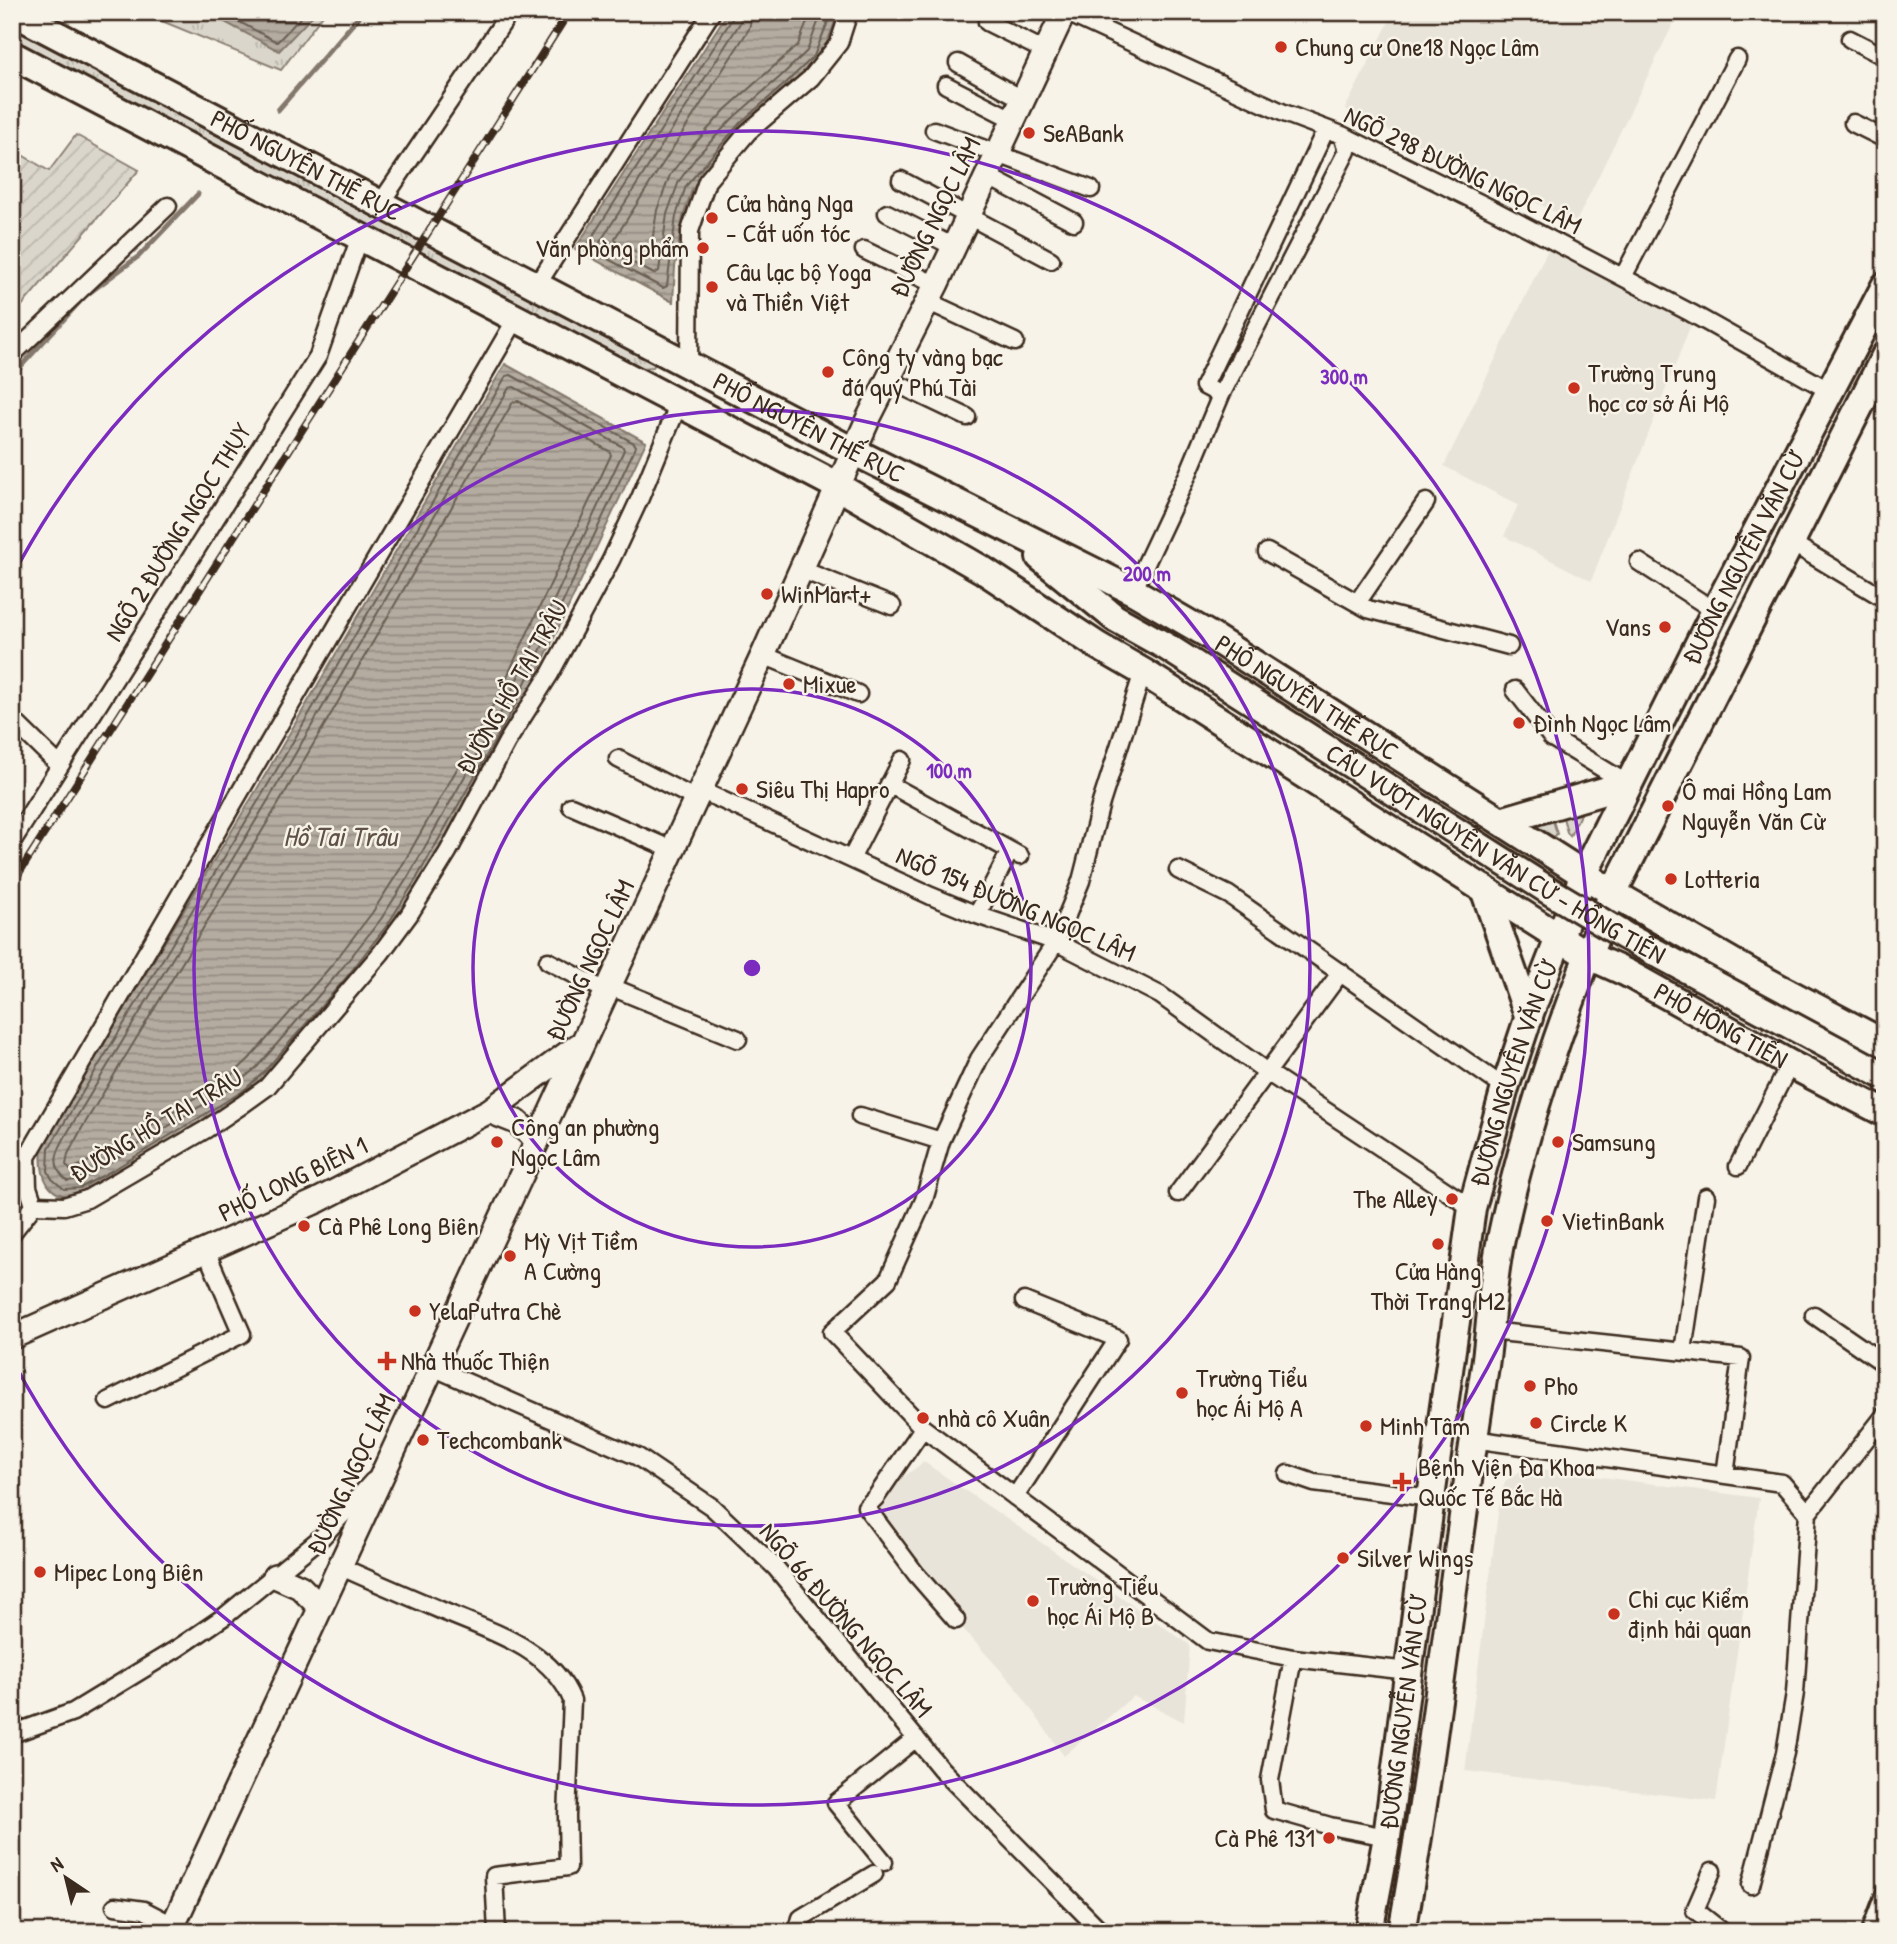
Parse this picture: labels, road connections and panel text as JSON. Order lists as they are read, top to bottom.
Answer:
{
  "streets": {
    "main road": [
      "PHỐ NGUYỄN THẾ RỤC",
      "ĐƯỜNG NGỌC LÂM",
      "ĐƯỜNG NGUYỄN VĂN CỪ",
      "CẦU VƯỢT NGUYỄN VĂN CỪ – HỒNG TIẾN",
      "PHỐ HỒNG TIẾN",
      "PHỐ LONG BIÊN 1"
    ],
    "street": [
      "NGÕ 298 ĐƯỜNG NGỌC LÂM",
      "NGÕ 2 ĐƯỜNG NGỌC THỤY",
      "ĐƯỜNG HỒ TAI TRÂU",
      "NGÕ 154 ĐƯỜNG NGỌC LÂM",
      "NGÕ 66 ĐƯỜNG NGỌC LÂM"
    ]
  },
  "crossings": [
    ["PHỐ NGUYỄN THẾ RỤC", "ĐƯỜNG NGỌC LÂM"],
    ["PHỐ NGUYỄN THẾ RỤC", "NGÕ 2 ĐƯỜNG NGỌC THỤY"],
    ["PHỐ NGUYỄN THẾ RỤC", "ĐƯỜNG NGUYỄN VĂN CỪ"],
    ["PHỐ NGUYỄN THẾ RỤC", "ĐƯỜNG HỒ TAI TRÂU"],
    ["PHỐ NGUYỄN THẾ RỤC", "PHỐ HỒNG TIẾN"],
    ["NGÕ 298 ĐƯỜNG NGỌC LÂM", "ĐƯỜNG NGỌC LÂM"],
    ["NGÕ 298 ĐƯỜNG NGỌC LÂM", "ĐƯỜNG NGUYỄN VĂN CỪ"],
    ["ĐƯỜNG NGỌC LÂM", "NGÕ 154 ĐƯỜNG NGỌC LÂM"],
    ["ĐƯỜNG NGỌC LÂM", "PHỐ LONG BIÊN 1"],
    ["ĐƯỜNG NGỌC LÂM", "NGÕ 66 ĐƯỜNG NGỌC LÂM"],
    ["ĐƯỜNG NGUYỄN VĂN CỪ", "NGÕ 154 ĐƯỜNG NGỌC LÂM"],
    ["ĐƯỜNG NGUYỄN VĂN CỪ", "PHỐ HỒNG TIẾN"]
  ],
  "water": ["Hồ Tai Trâu"],
  "places": {
    "other": [
      "Chung cư One18 Ngọc Lâm",
      "SeABank",
      "Cửa hàng Nga - Cắt uốn tóc",
      "Văn phòng phẩm",
      "Câu lạc bộ Yoga và Thiền Việt",
      "Công ty vàng bạc đá quý Phú Tài",
      "Trường Trung học cơ sở Ái Mộ",
      "WinMart+",
      "Vans",
      "Mixue",
      "Đình Ngọc Lâm",
      "Siêu Thị Hapro",
      "Ô mai Hồng Lam Nguyễn Văn Cừ",
      "Lotteria",
      "Công an phường Ngọc Lâm",
      "Samsung",
      "The Alley",
      "VietinBank",
      "Cà Phê Long Biên",
      "Cửa Hàng Thời Trang M2",
      "Mỳ Vịt Tiềm A Cường",
      "YelaPutra Chè",
      "Pho",
      "Trường Tiểu học Ái Mộ A",
      "nhà cô Xuân",
      "Circle K",
      "Minh Tâm",
      "Techcombank",
      "Silver Wings",
      "Mipec Long Biên",
      "Trường Tiểu học Ái Mộ B",
      "Chi cục Kiểm định hải quan",
      "Cà Phê 131"
    ],
    "health": ["Nhà thuốc Thiện", "Bệnh Viện Đa Khoa Quốc Tế Bắc Hà"]
  },
  "north": "top left",
  "rings": ["300 m", "200 m", "100 m"]
}
